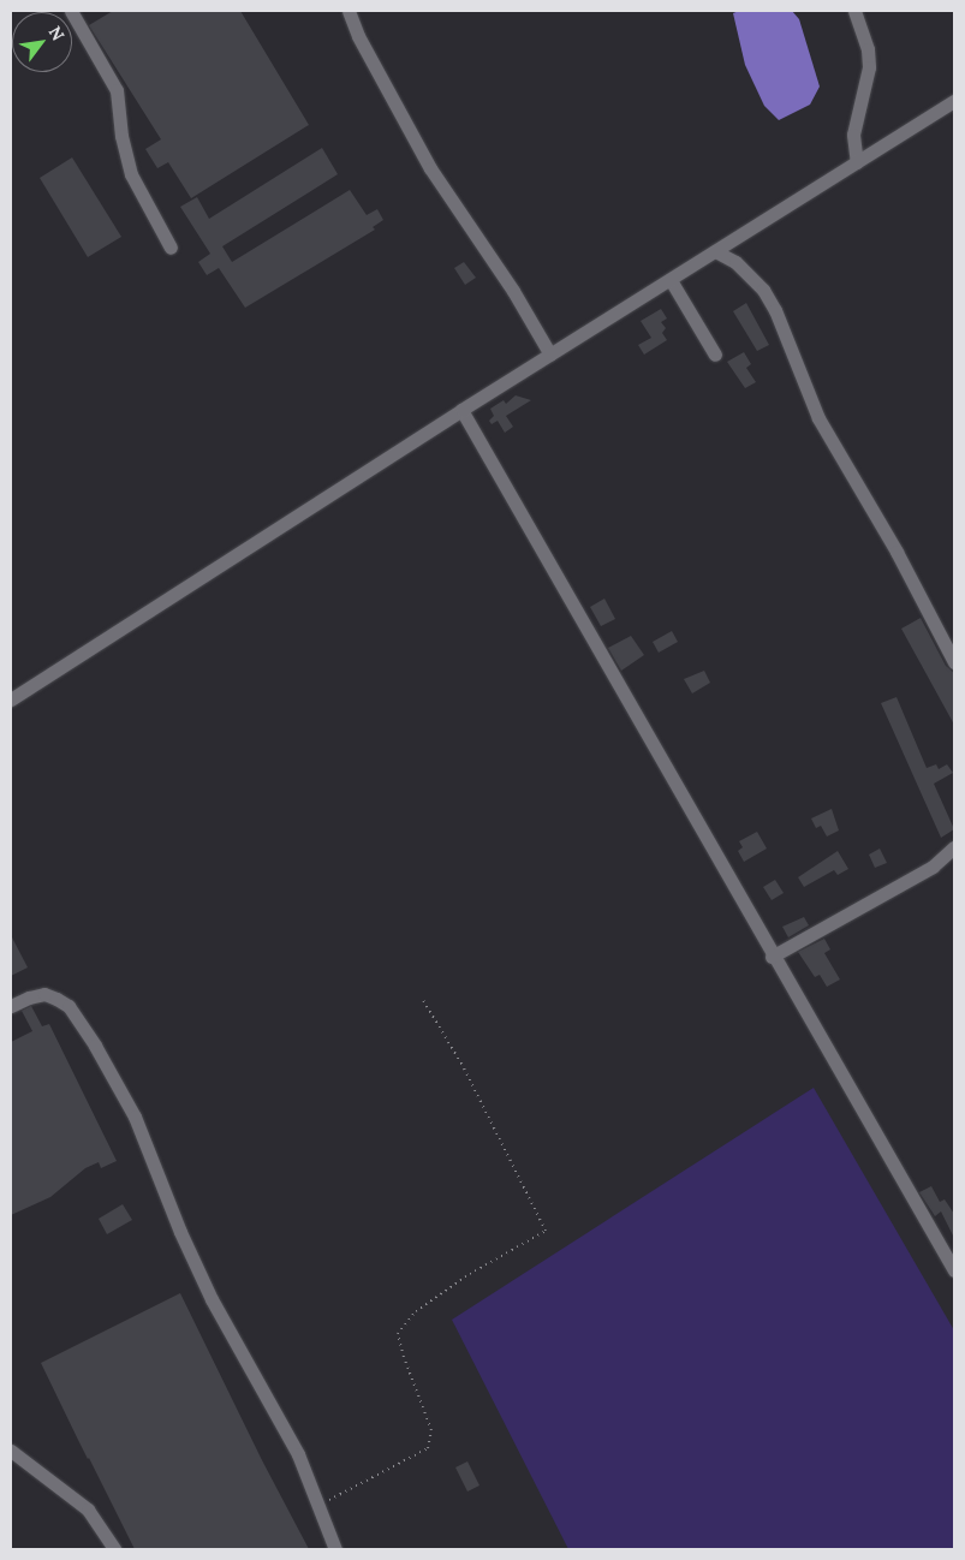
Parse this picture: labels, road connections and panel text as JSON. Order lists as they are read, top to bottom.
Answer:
{
  "north": "top right"
}
